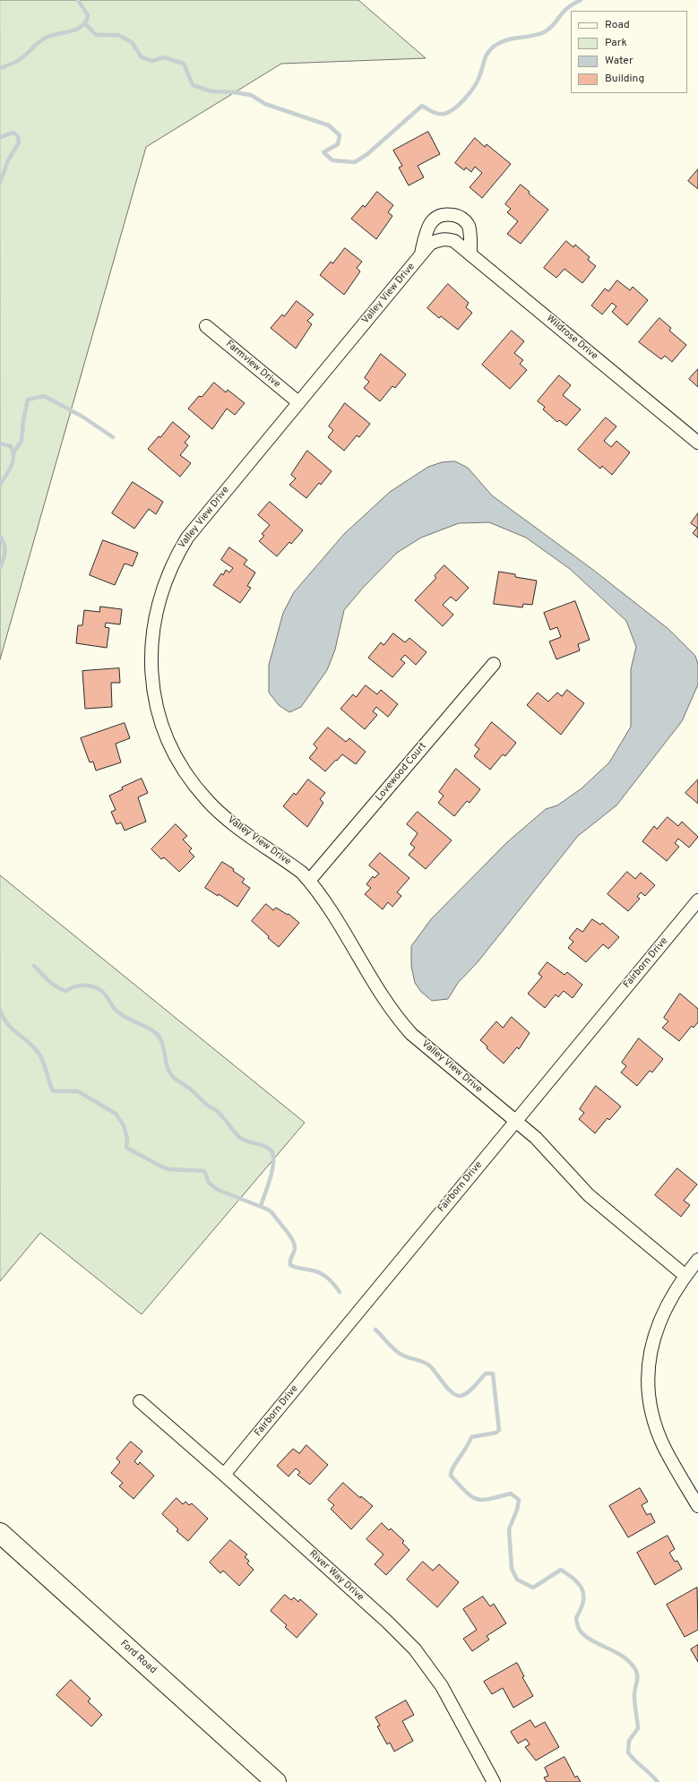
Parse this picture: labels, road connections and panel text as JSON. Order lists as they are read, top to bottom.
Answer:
{
  "streets": {
    "main road": ["Ford Road"],
    "street": [
      "Valley View Drive",
      "Wildrose Drive",
      "Farmview Drive",
      "Lovewood Court",
      "Fairborn Drive",
      "River Way Drive"
    ]
  },
  "crossings": [
    ["Valley View Drive", "Wildrose Drive"],
    ["Valley View Drive", "Farmview Drive"],
    ["Valley View Drive", "Lovewood Court"],
    ["Valley View Drive", "Fairborn Drive"],
    ["Fairborn Drive", "River Way Drive"]
  ],
  "legend": [
    "Road",
    "Park",
    "Water",
    "Building"
  ]
}
